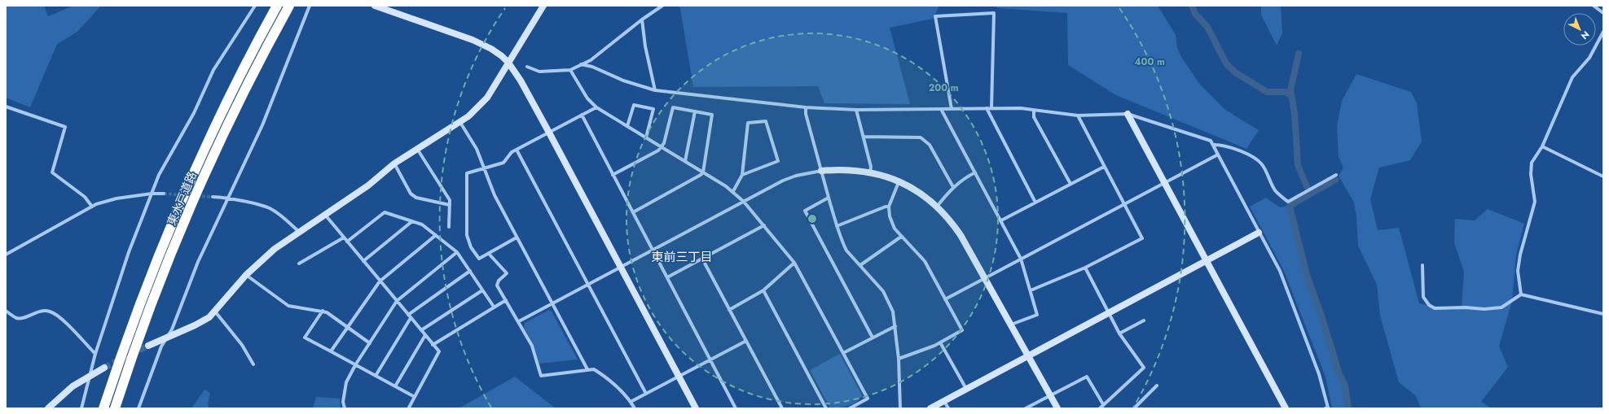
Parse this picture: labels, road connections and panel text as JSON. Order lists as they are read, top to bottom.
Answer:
{
  "streets": {
    "highway": ["東水戸道路"]
  },
  "districts": ["東前三丁目"],
  "north": "bottom right",
  "rings": ["400 m", "200 m"]
}
